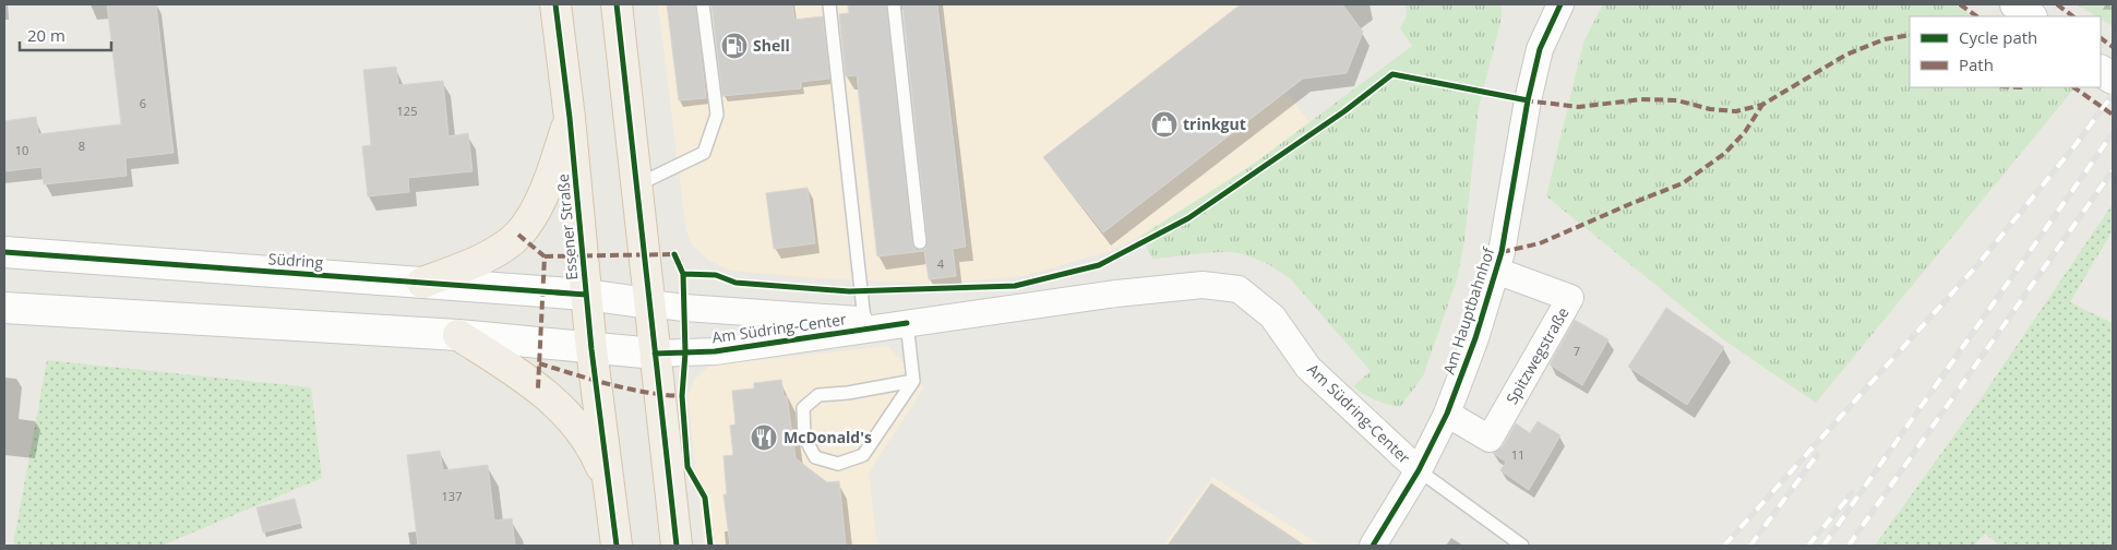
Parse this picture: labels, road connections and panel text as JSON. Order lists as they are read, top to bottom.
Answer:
{
  "streets": {
    "main road": ["Essener Straße", "Südring"],
    "street": ["Am Hauptbahnhof", "Am Südring-Center", "Spitzwegstraße"]
  },
  "crossings": [
    ["Essener Straße", "Südring"],
    ["Südring", "Am Südring-Center"],
    ["Am Hauptbahnhof", "Am Südring-Center"],
    ["Am Hauptbahnhof", "Spitzwegstraße"]
  ],
  "places": {
    "fuel station": ["Shell"],
    "shop": ["trinkgut"],
    "restaurant": ["McDonald's"]
  },
  "house_numbers": [
    "6",
    "125",
    "8",
    "10",
    "4",
    "7",
    "11",
    "137"
  ],
  "legend": ["Cycle path", "Path"],
  "scale_bar": "20 m"
}
